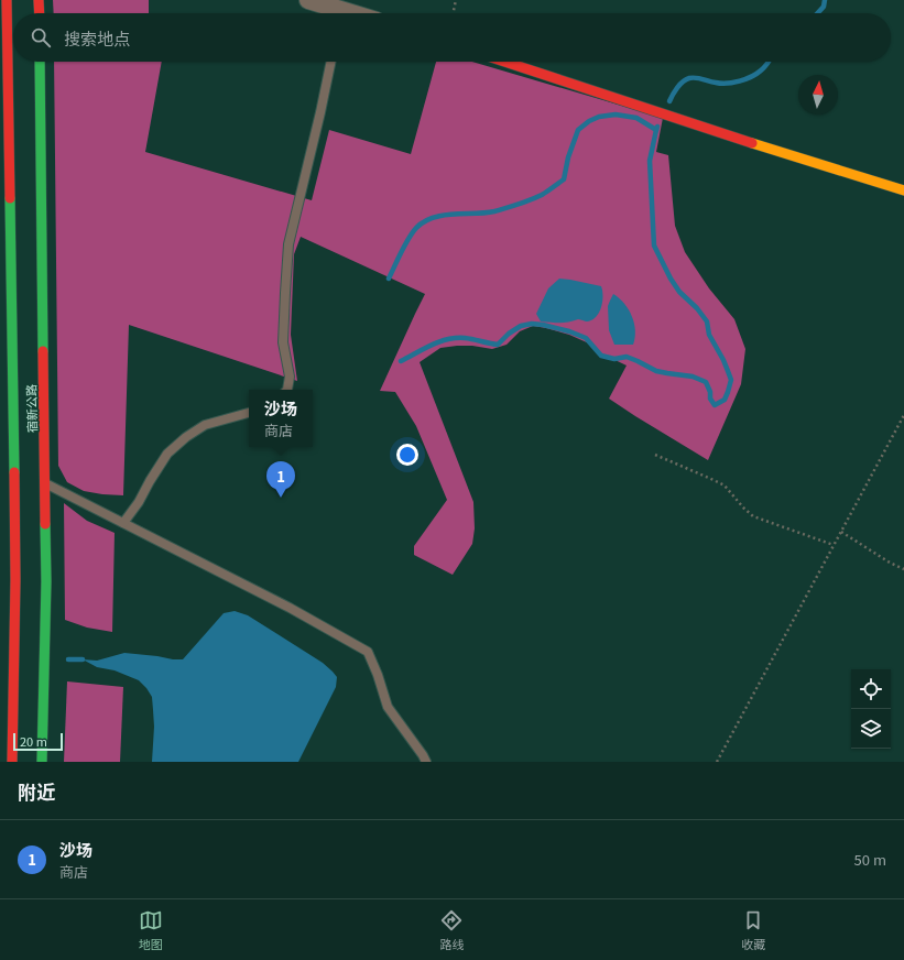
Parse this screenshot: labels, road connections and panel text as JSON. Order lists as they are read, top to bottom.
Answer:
{
  "streets": {
    "main road": ["宿新公路"]
  },
  "scale_bar": "20 m",
  "north": "top",
  "page": {
    "search": "搜索地点",
    "popup": ["沙场", "商店"],
    "pins": "1",
    "scale": "20 m",
    "heading": "附近",
    "list": [
      {
        "mark": "1",
        "name": "沙场",
        "note": "商店",
        "value": "50 m"
      }
    ],
    "nav": ["地图", "路线", "收藏"]
  }
}
